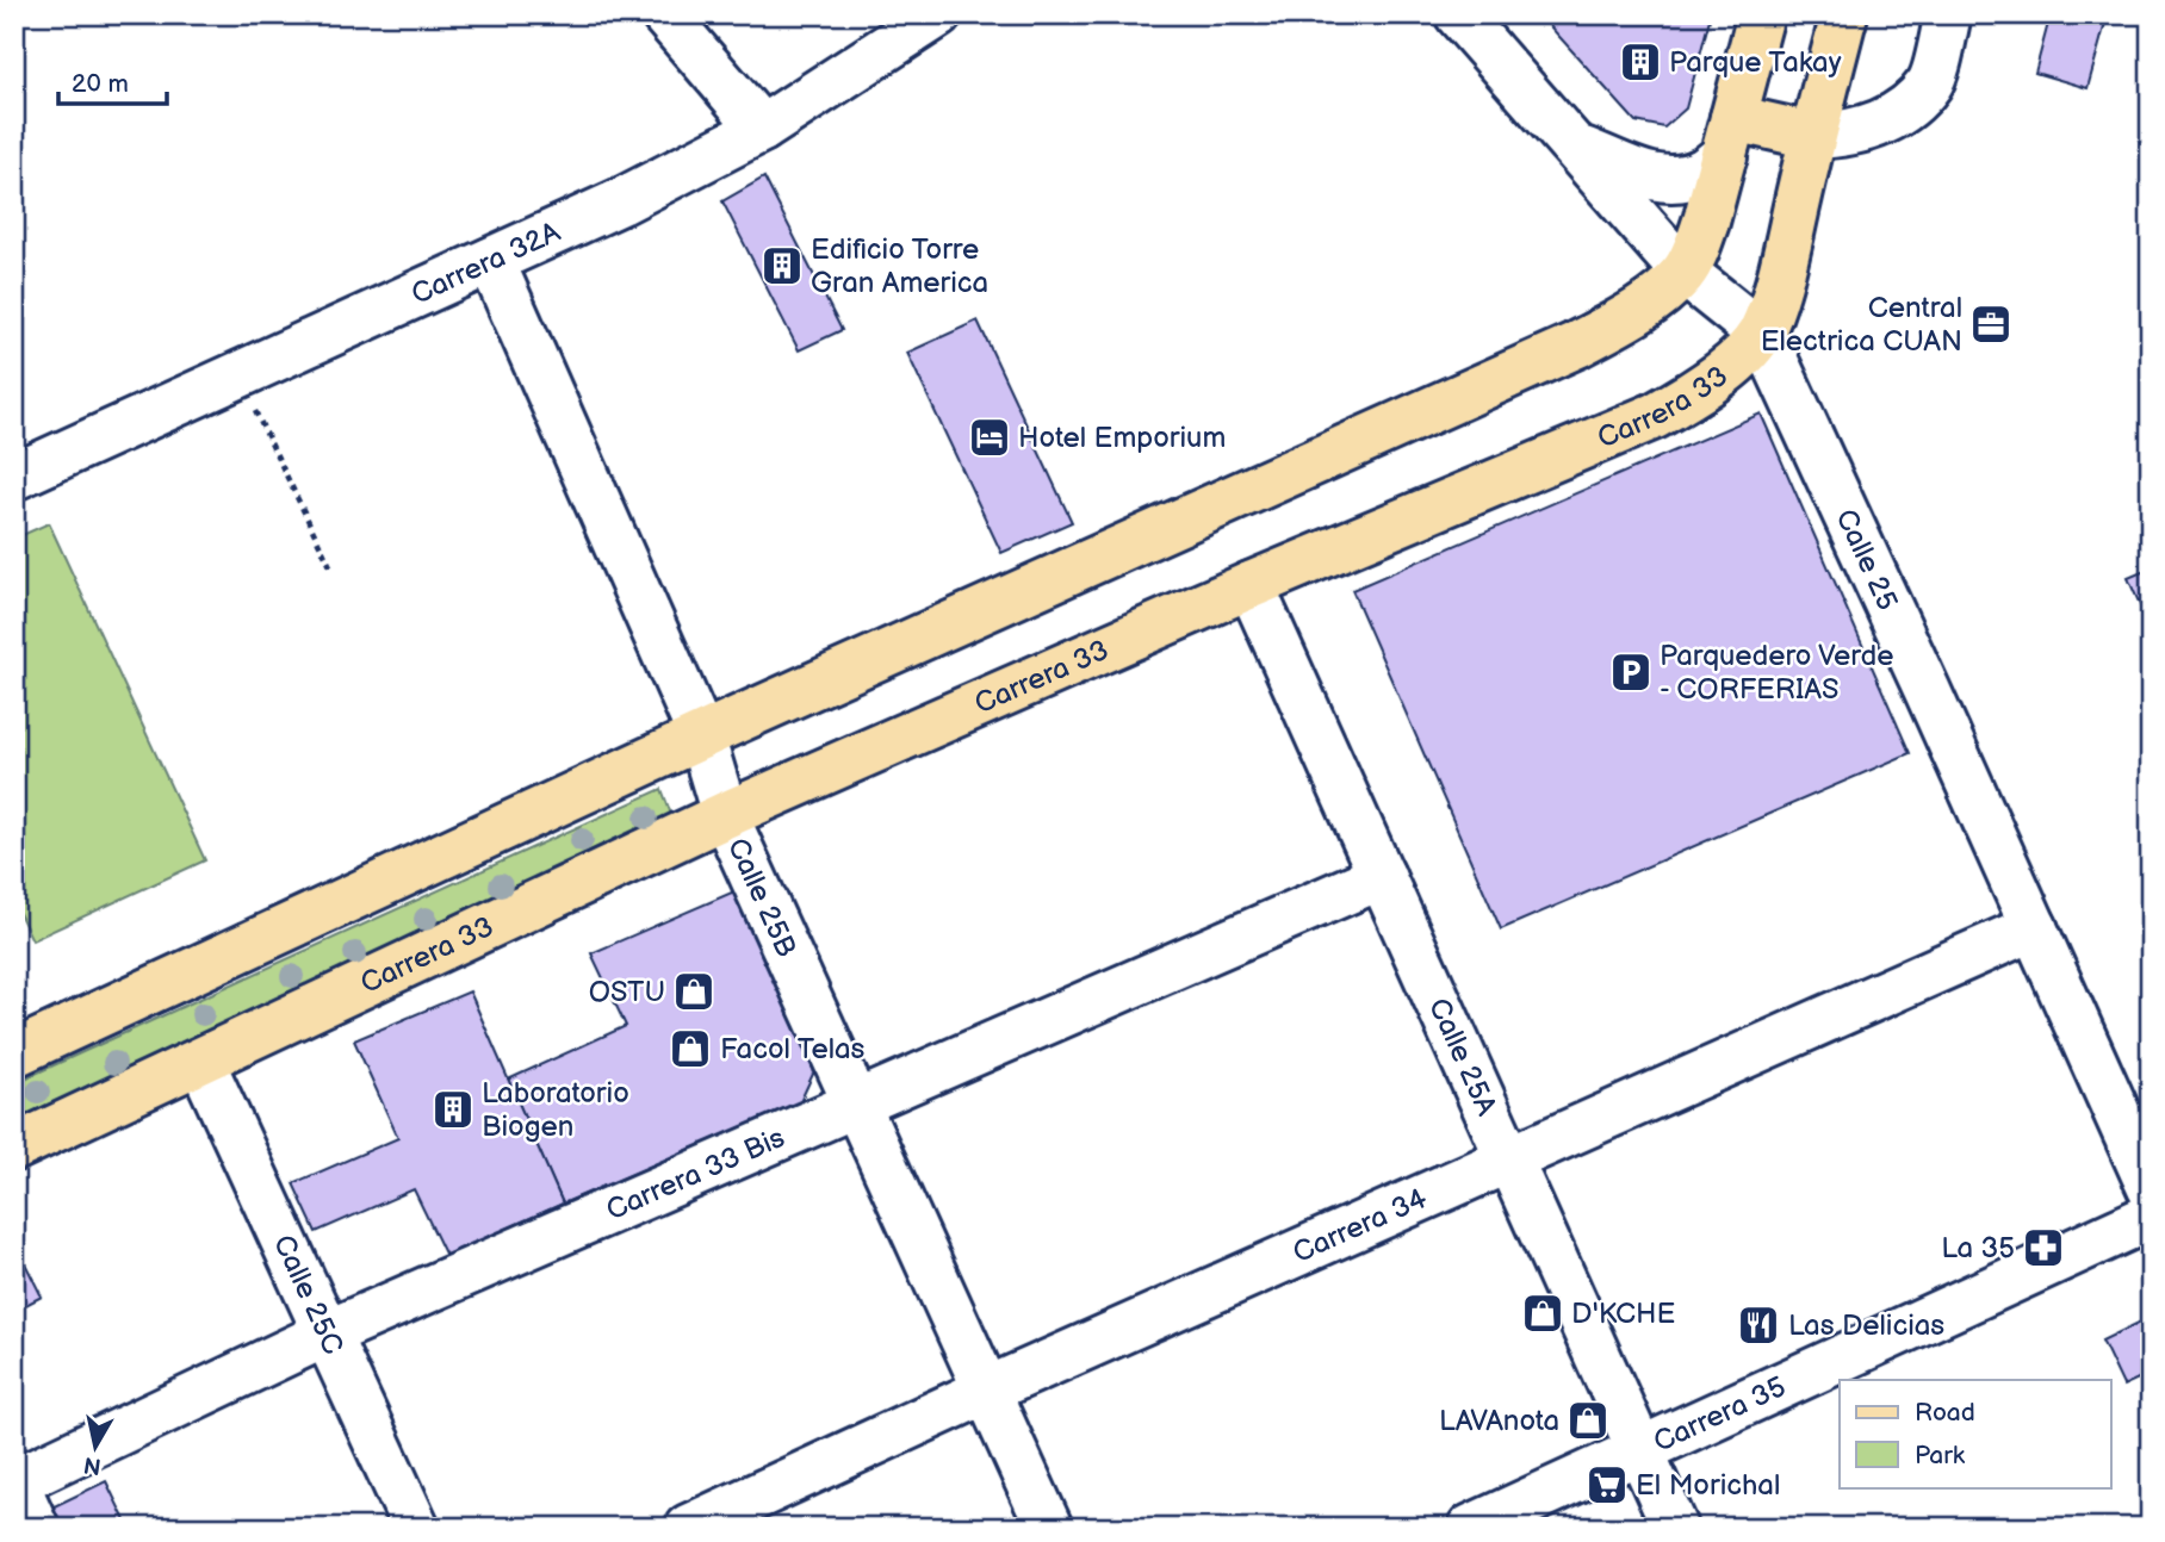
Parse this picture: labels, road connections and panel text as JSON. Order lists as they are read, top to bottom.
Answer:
{
  "streets": {
    "main road": ["Carrera 33"],
    "street": [
      "Carrera 32A",
      "Calle 25",
      "Calle 25B",
      "Calle 25A",
      "Carrera 33 Bis",
      "Carrera 34",
      "Calle 25C",
      "Carrera 35"
    ]
  },
  "crossings": [
    ["Carrera 32A", "Calle 25B"],
    ["Carrera 33", "Calle 25"],
    ["Carrera 33", "Calle 25B"],
    ["Carrera 33", "Calle 25A"],
    ["Carrera 33", "Calle 25C"],
    ["Calle 25", "Carrera 34"],
    ["Calle 25B", "Carrera 33 Bis"],
    ["Calle 25B", "Carrera 34"],
    ["Calle 25A", "Carrera 33 Bis"],
    ["Calle 25A", "Carrera 34"],
    ["Calle 25A", "Carrera 35"],
    ["Carrera 33 Bis", "Calle 25C"]
  ],
  "places": {
    "building": ["Parque Takay", "Edificio Torre Gran America", "Laboratorio Biogen"],
    "office": ["Central Electrica CUAN"],
    "hotel": ["Hotel Emporium"],
    "parking": ["Parquedero Verde - CORFERIAS"],
    "shop": [
      "OSTU",
      "Facol Telas",
      "D'KCHE",
      "LAVAnota"
    ],
    "pharmacy": ["La 35"],
    "restaurant": ["Las Delicias"],
    "supermarket": ["El Morichal"]
  },
  "legend": ["Road", "Park"],
  "scale_bar": "20 m",
  "north": "bottom"
}
